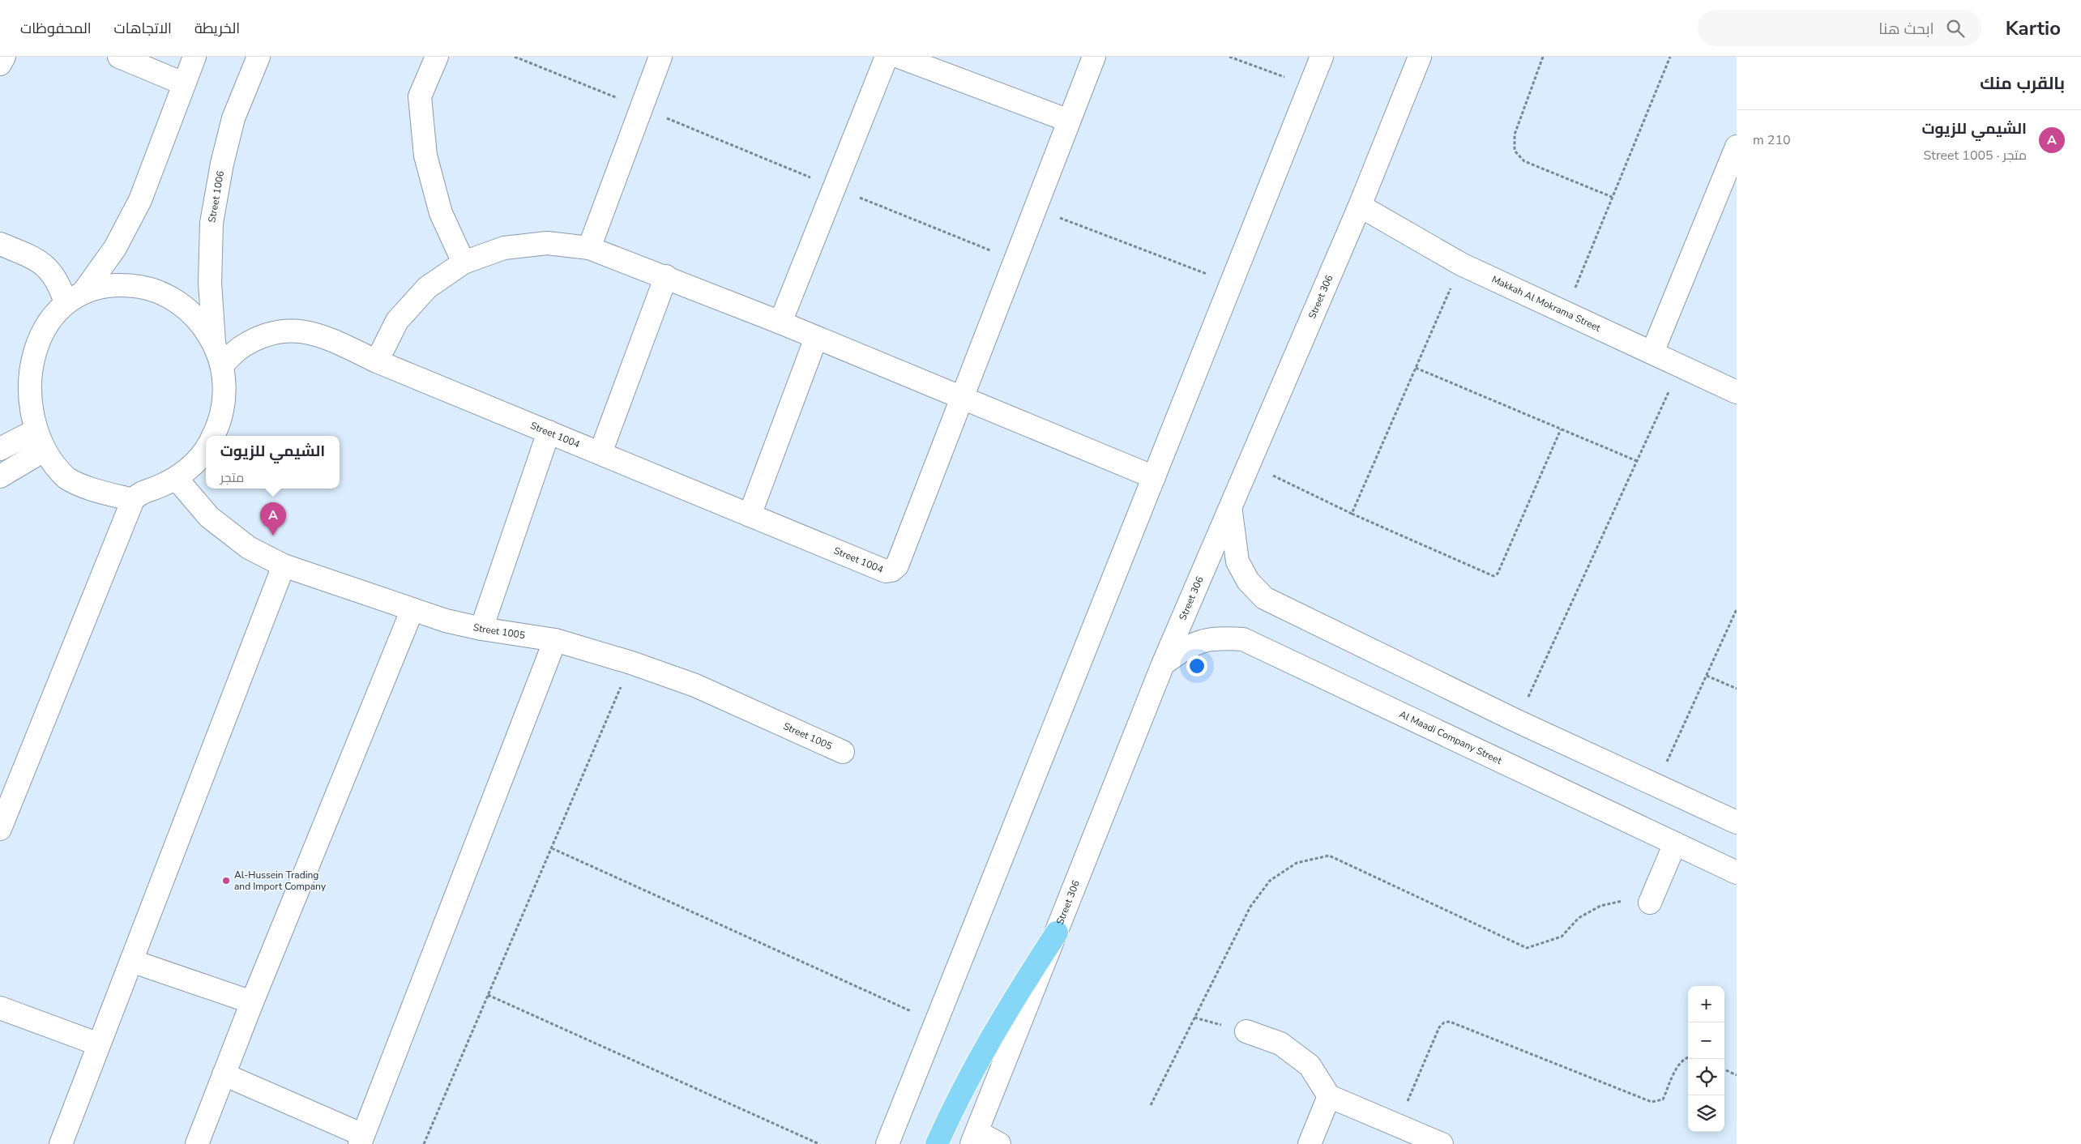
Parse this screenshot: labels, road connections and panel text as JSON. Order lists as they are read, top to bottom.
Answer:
{
  "streets": {
    "street": [
      "Street 1006",
      "Street 306",
      "Makkah Al Mokrama Street",
      "Street 1004",
      "Street 1005",
      "Al Maadi Company Street"
    ]
  },
  "crossings": [
    ["Street 306", "Makkah Al Mokrama Street"],
    ["Street 306", "Al Maadi Company Street"]
  ],
  "places": ["Al-Hussein Trading and Import Company"],
  "page": {
    "header": "Kartio",
    "search": "ابحث هنا",
    "nav": ["الخريطة", "الاتجاهات", "المحفوظات"],
    "heading": "بالقرب منك",
    "list": [
      {
        "mark": "A",
        "name": "الشيمي للزيوت",
        "note": "متجر · Street 1005",
        "value": "210 m"
      }
    ],
    "popup": ["الشيمي للزيوت", "متجر"],
    "pins": "A",
    "map_buttons": ["+", "−"]
  }
}
